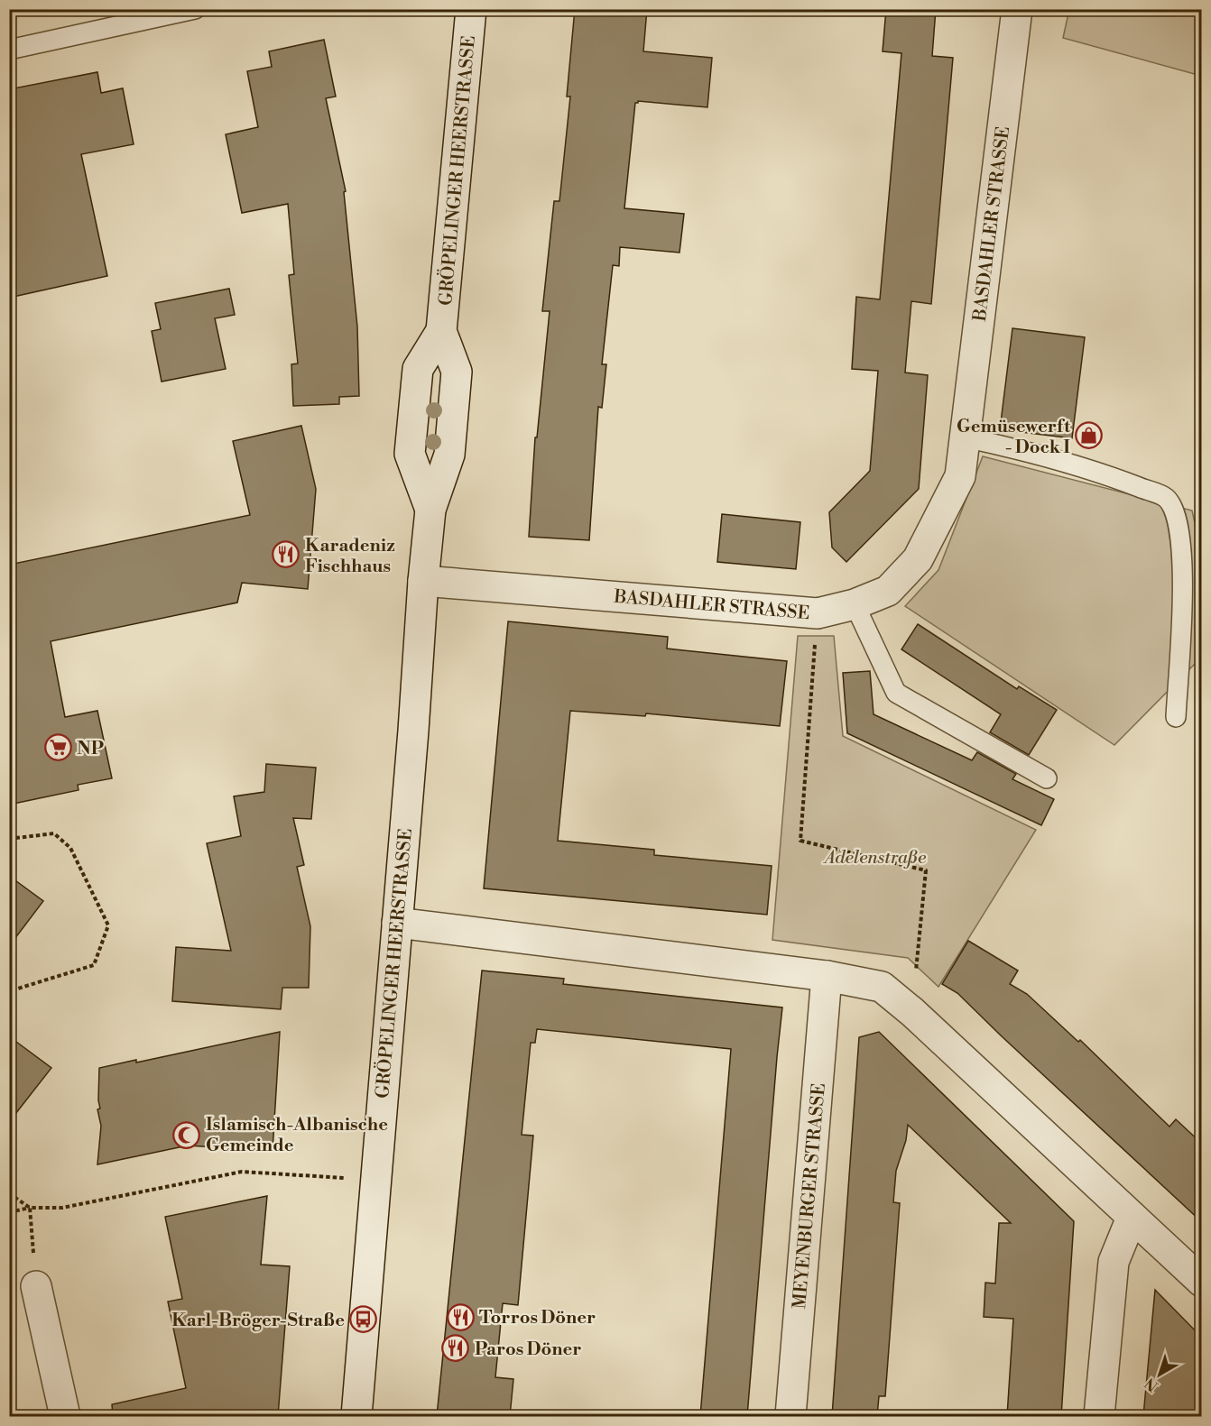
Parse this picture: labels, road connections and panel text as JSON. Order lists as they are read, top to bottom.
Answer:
{
  "streets": {
    "street": ["GRÖPELINGER HEERSTRASSE", "BASDAHLER STRASSE", "MEYENBURGER STRASSE"]
  },
  "crossings": [
    ["GRÖPELINGER HEERSTRASSE", "BASDAHLER STRASSE"]
  ],
  "parks": ["Adelenstraße"],
  "places": {
    "shop": ["Gemüsewerft - Dock I"],
    "restaurant": ["Karadeniz Fischhaus", "Torros Döner", "Paros Döner"],
    "supermarket": ["NP"],
    "mosque": ["Islamisch-Albanische Gemeinde"],
    "bus stop": ["Karl-Bröger-Straße"]
  },
  "north": "bottom left"
}
